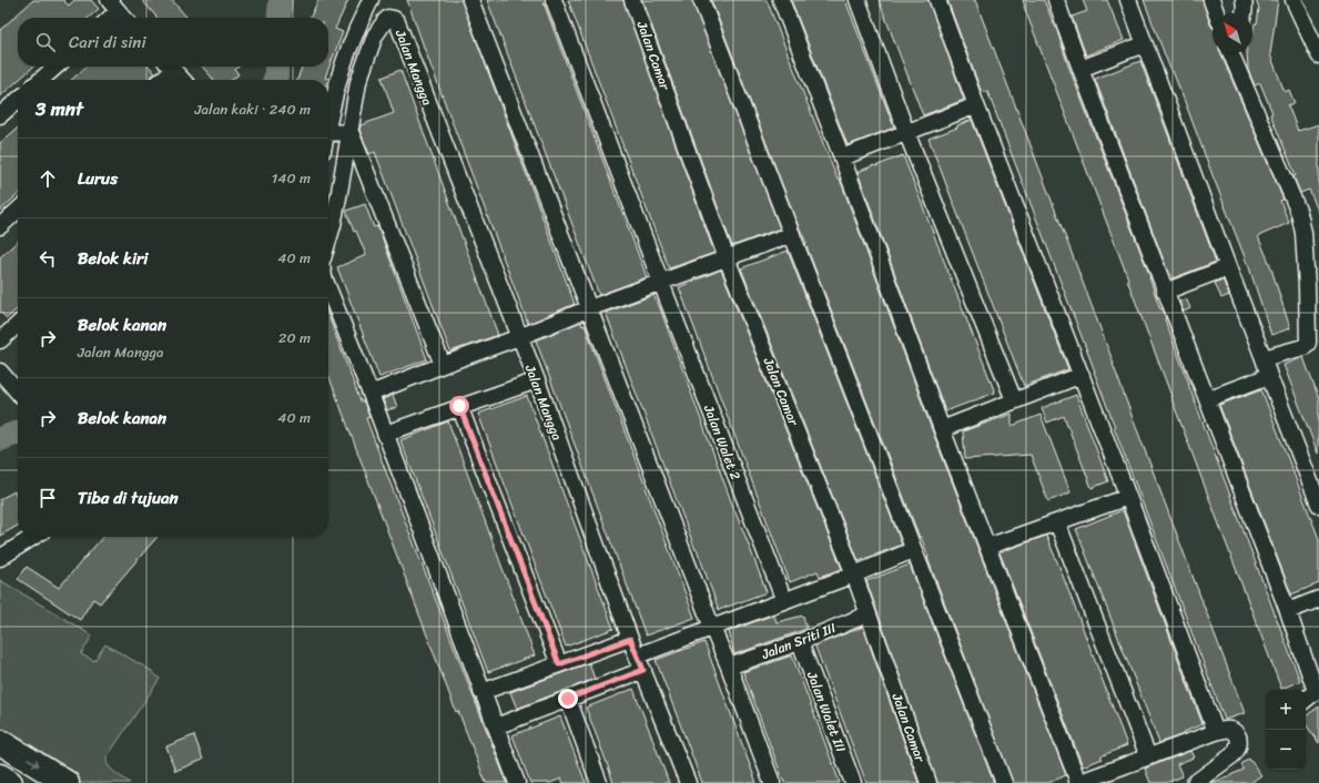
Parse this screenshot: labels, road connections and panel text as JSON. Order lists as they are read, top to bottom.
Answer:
{
  "streets": {
    "street": [
      "Jalan Camar",
      "Jalan Mangga",
      "Jalan Walet 2",
      "Jalan Sriti III",
      "Jalan Walet III"
    ]
  },
  "crossings": [
    ["Jalan Camar", "Jalan Sriti III"],
    ["Jalan Sriti III", "Jalan Walet III"]
  ],
  "north": "top left",
  "page": {
    "search": "Cari di sini",
    "heading": ["3 mnt", "Jalan kaki · 240 m"],
    "list": [
      ["Lurus", "140 m"],
      ["Belok kiri", "40 m"],
      ["Belok kanan", "Jalan Mangga", "20 m"],
      ["Belok kanan", "40 m"],
      "Tiba di tujuan"
    ],
    "map_buttons": ["+", "−"]
  }
}
